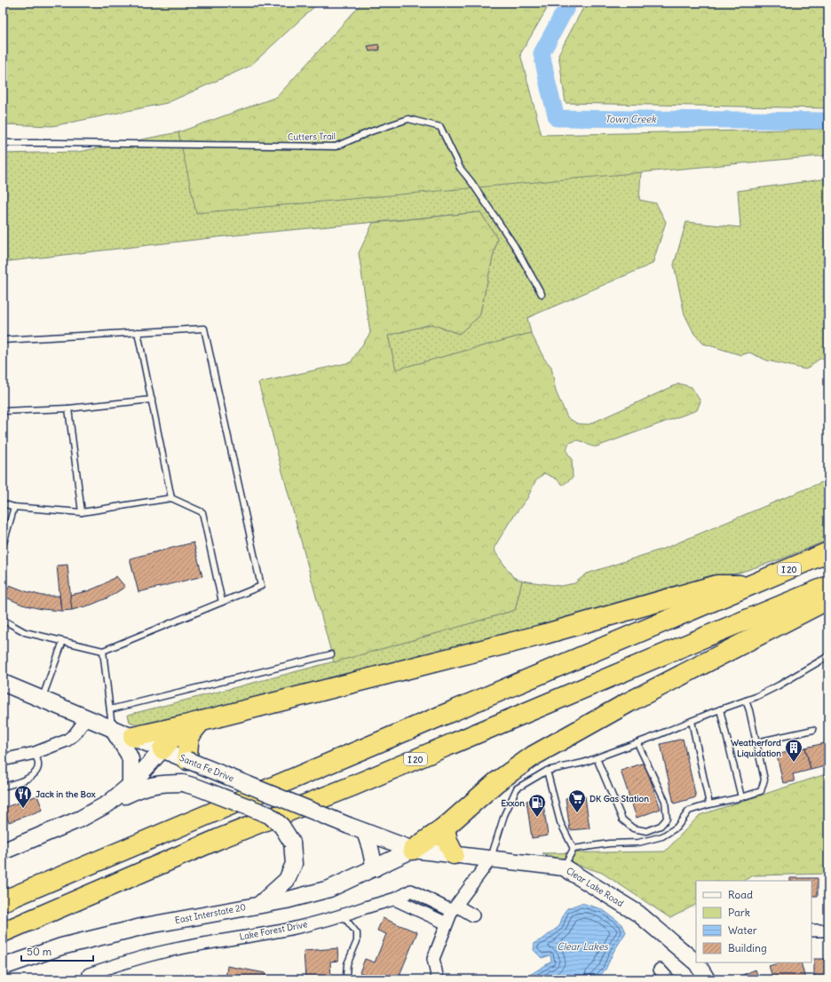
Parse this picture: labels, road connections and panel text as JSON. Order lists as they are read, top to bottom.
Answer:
{
  "streets": {
    "highway": ["I 20"],
    "main road": ["Santa Fe Drive", "Clear Lake Road", "East Interstate 20"],
    "street": ["Lake Forest Drive"],
    "lane": ["Cutters Trail"]
  },
  "crossings": [
    ["Santa Fe Drive", "Clear Lake Road"],
    ["Santa Fe Drive", "East Interstate 20"],
    ["Clear Lake Road", "East Interstate 20"]
  ],
  "water": ["Town Creek", "Clear Lakes"],
  "places": {
    "building": ["Weatherford Liquidation"],
    "restaurant": ["Jack in the Box"],
    "supermarket": ["DK Gas Station"],
    "fuel station": ["Exxon"]
  },
  "legend": [
    "Road",
    "Park",
    "Water",
    "Building"
  ],
  "scale_bar": "50 m"
}
